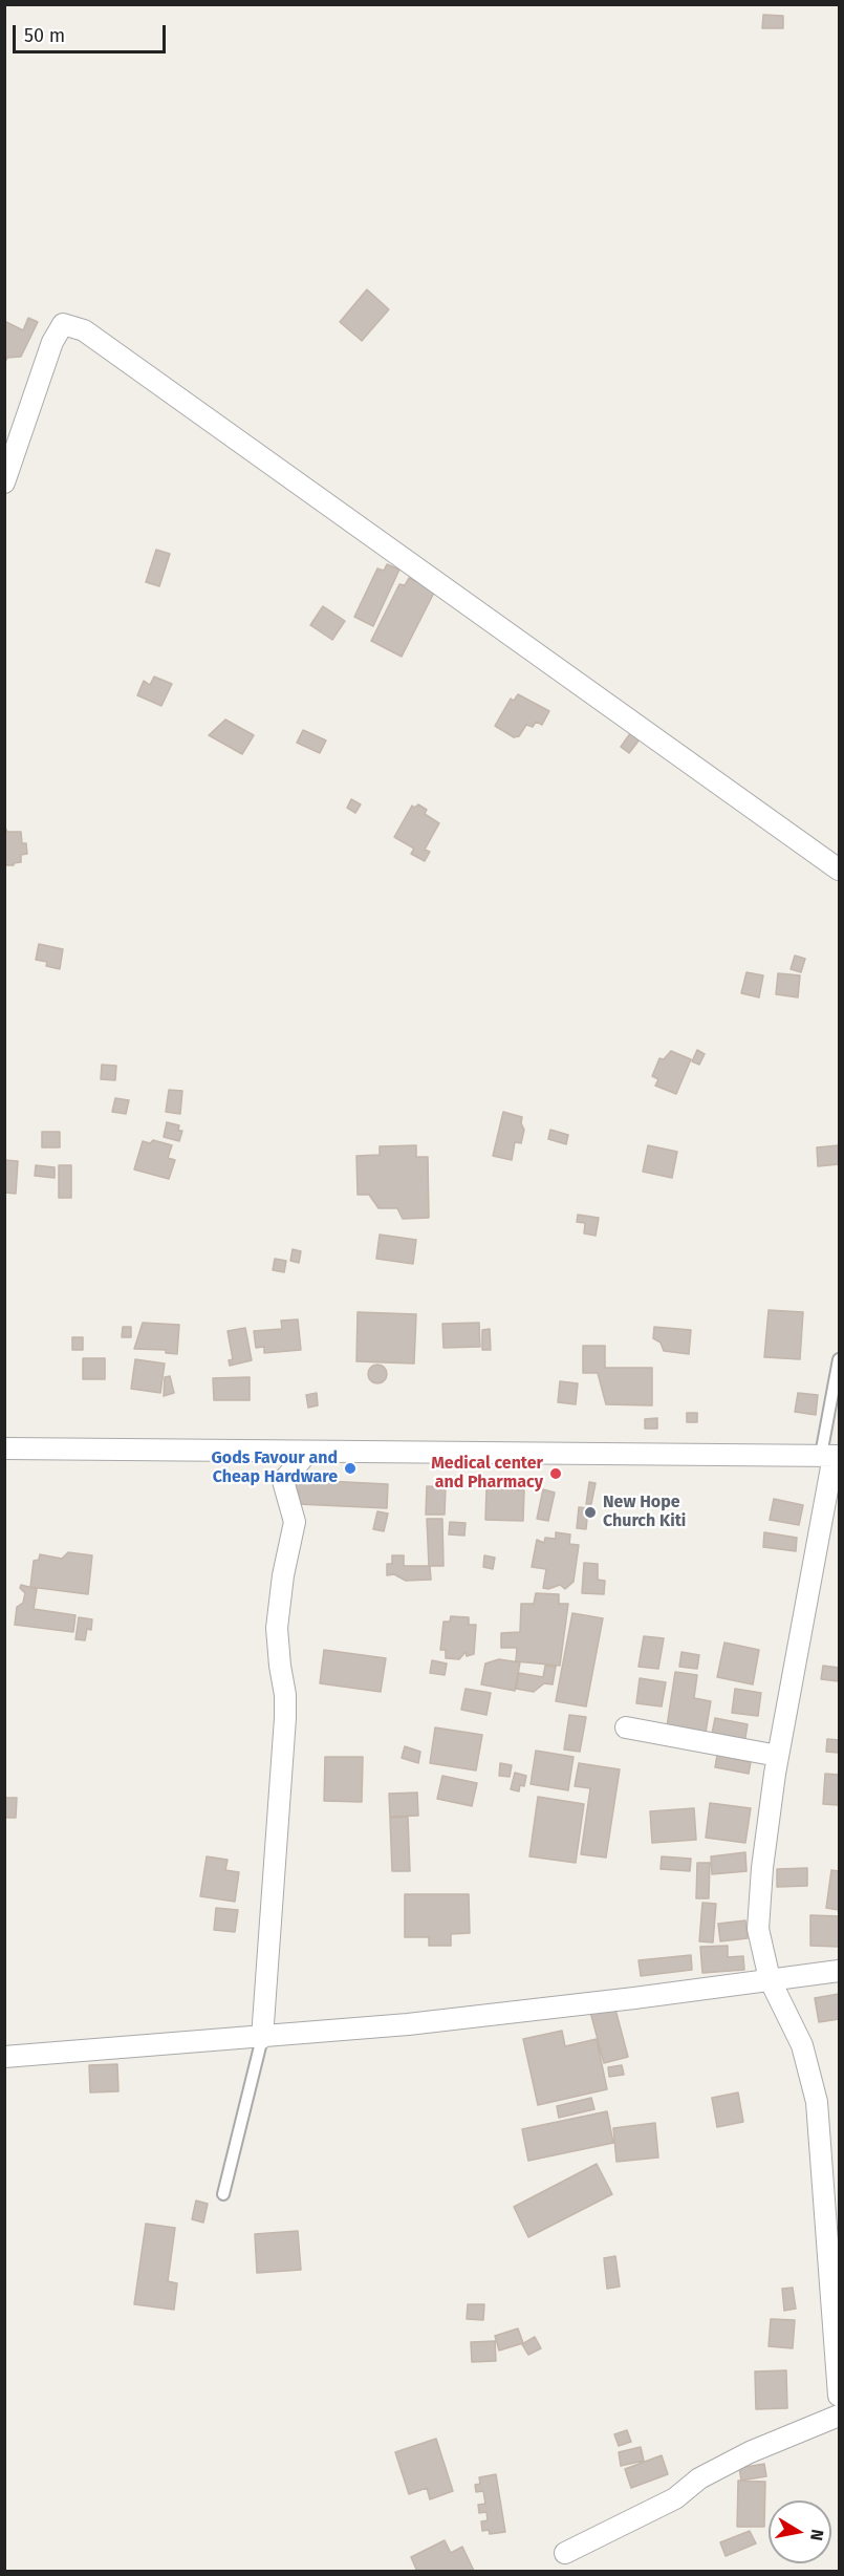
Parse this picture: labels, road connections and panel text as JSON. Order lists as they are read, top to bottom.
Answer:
{
  "places": ["Gods Favour and Cheap Hardware", "Medical center and Pharmacy", "New Hope Church Kiti"],
  "scale_bar": "50 m",
  "north": "right"
}
